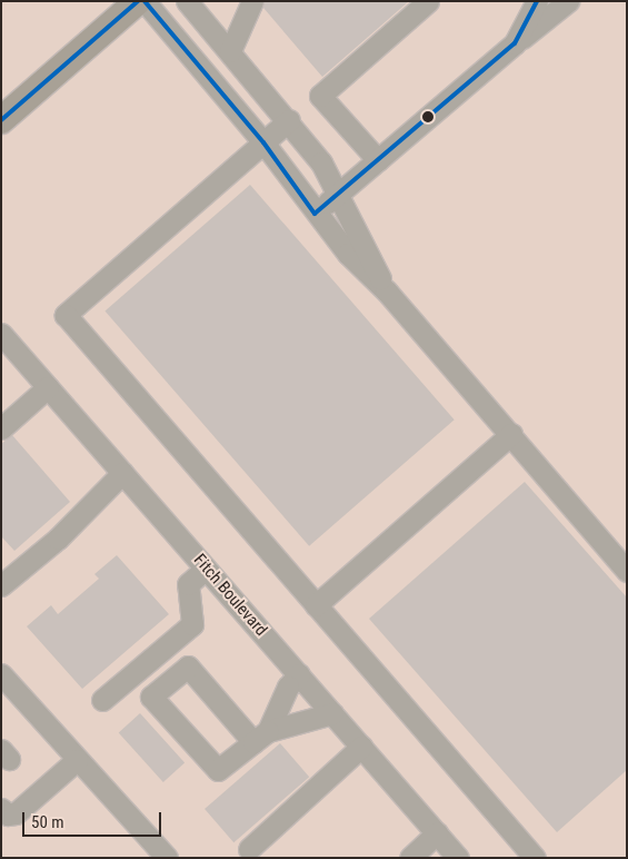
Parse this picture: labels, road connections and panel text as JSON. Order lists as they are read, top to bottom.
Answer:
{
  "streets": {
    "street": ["Fitch Boulevard"]
  },
  "scale_bar": "50 m"
}
